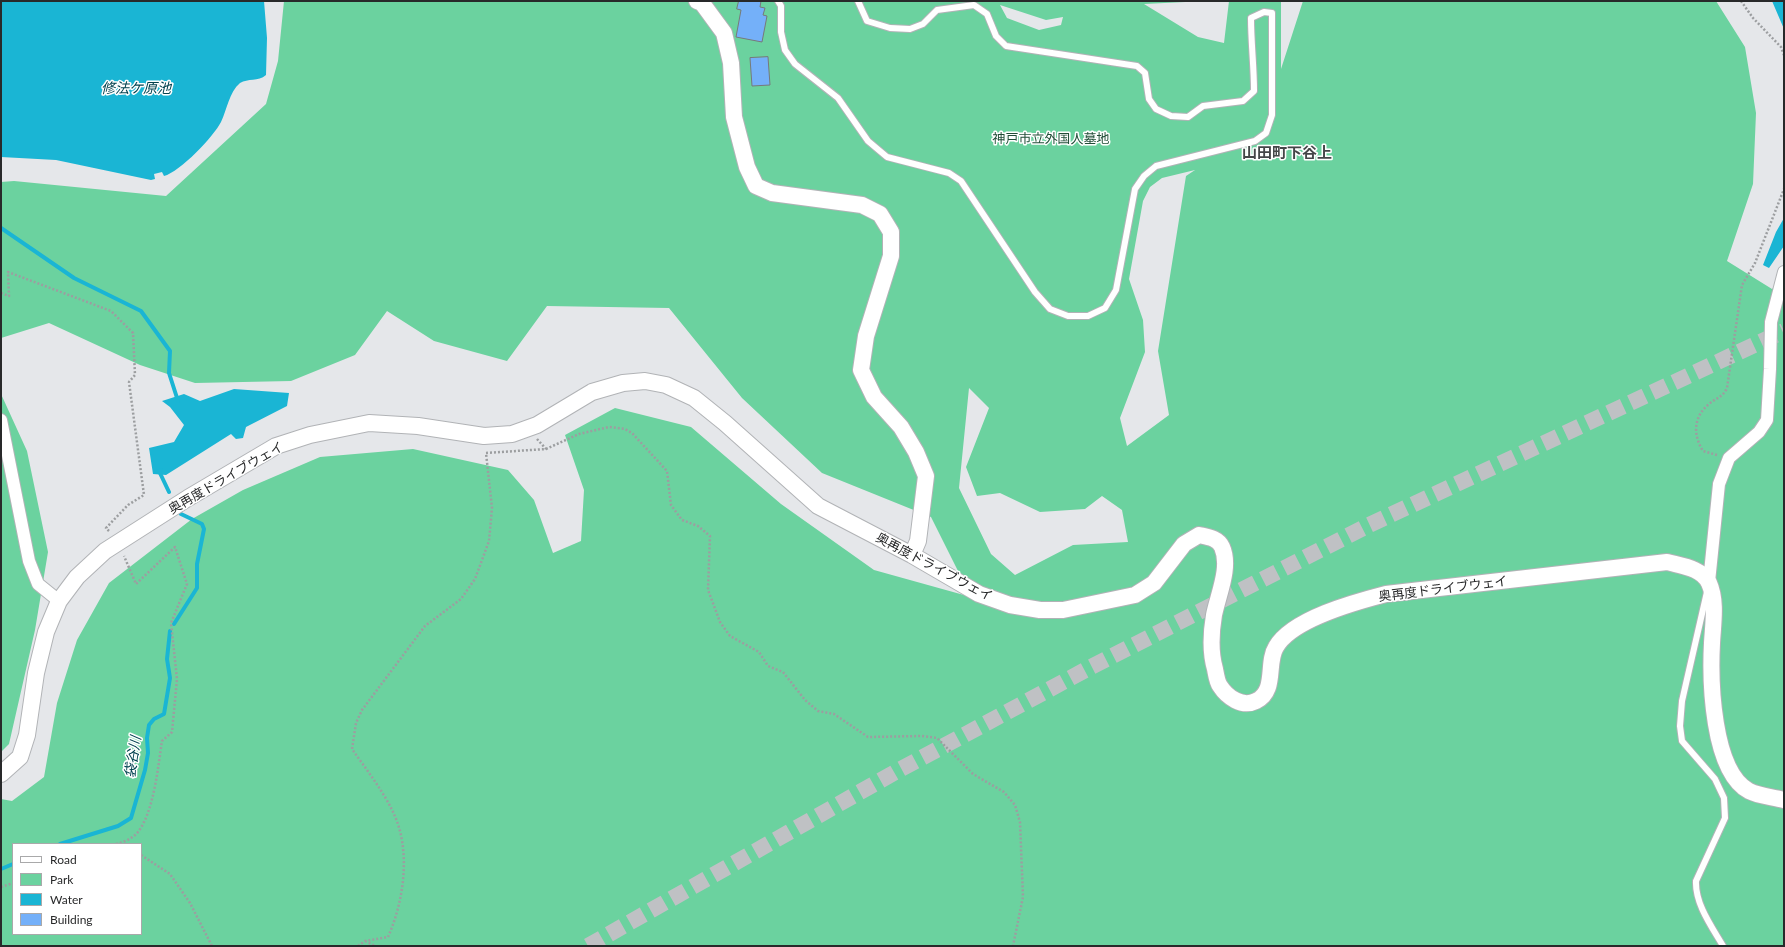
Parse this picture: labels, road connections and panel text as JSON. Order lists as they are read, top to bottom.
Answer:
{
  "streets": {
    "street": ["奥再度ドライブウェイ"]
  },
  "districts": ["山田町下谷上"],
  "water": ["修法ケ原池", "袋谷川"],
  "parks": ["神戸市立外国人墓地"],
  "legend": [
    "Road",
    "Park",
    "Water",
    "Building"
  ]
}
